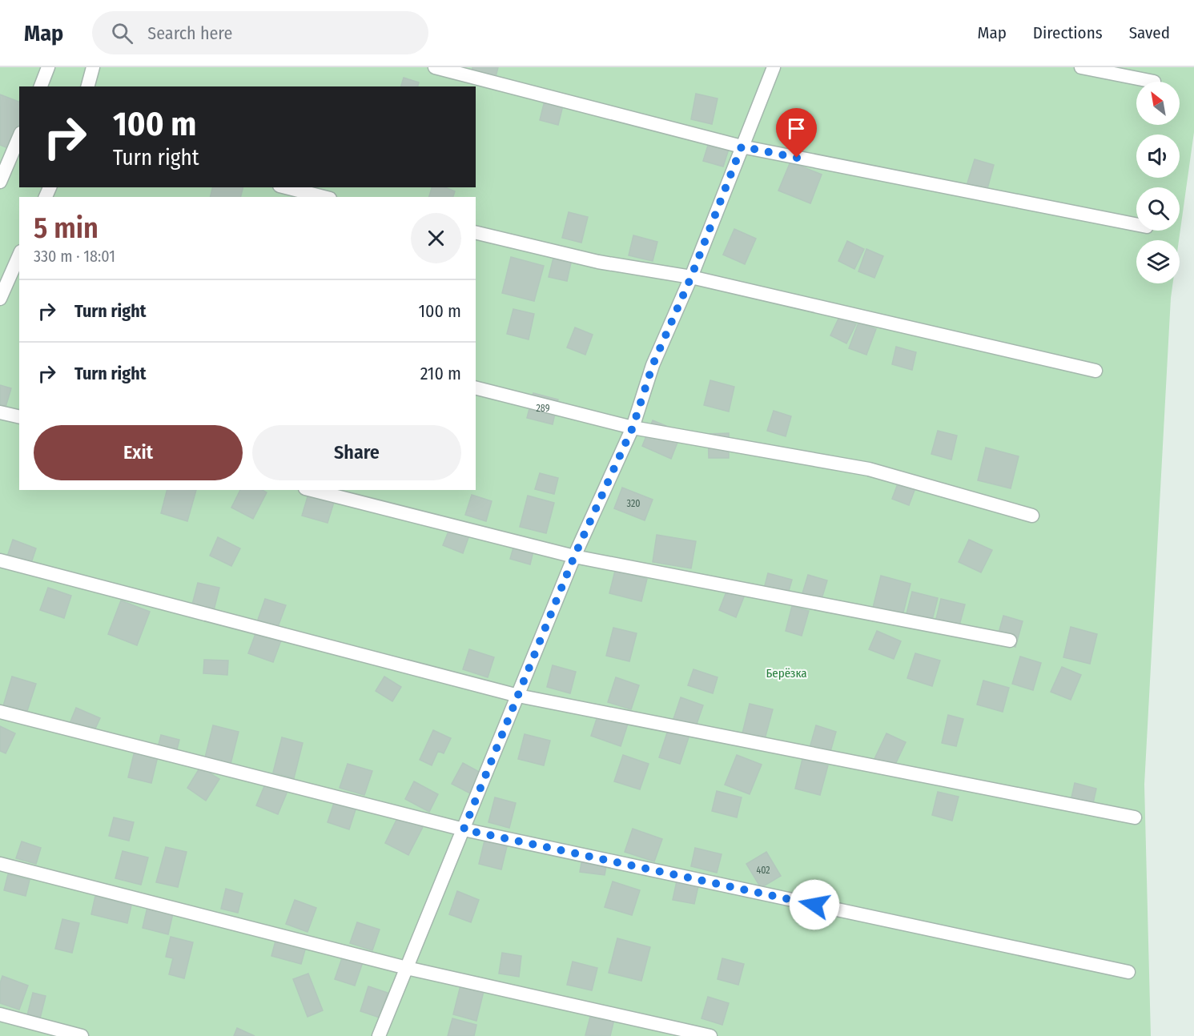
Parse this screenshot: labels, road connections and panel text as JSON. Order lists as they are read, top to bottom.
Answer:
{
  "parks": ["Берёзка"],
  "house_numbers": ["289", "320", "402"],
  "north": "top left",
  "page": {
    "header": "Map",
    "search": "Search here",
    "nav": ["Map", "Directions", "Saved"],
    "turn": ["100 m", "Turn right"],
    "heading": ["5 min", "330 m · 18:01"],
    "list": [
      {
        "name": "Turn right",
        "value": "100 m"
      },
      {
        "name": "Turn right",
        "value": "210 m"
      }
    ],
    "buttons": ["Exit", "Share"]
  }
}
